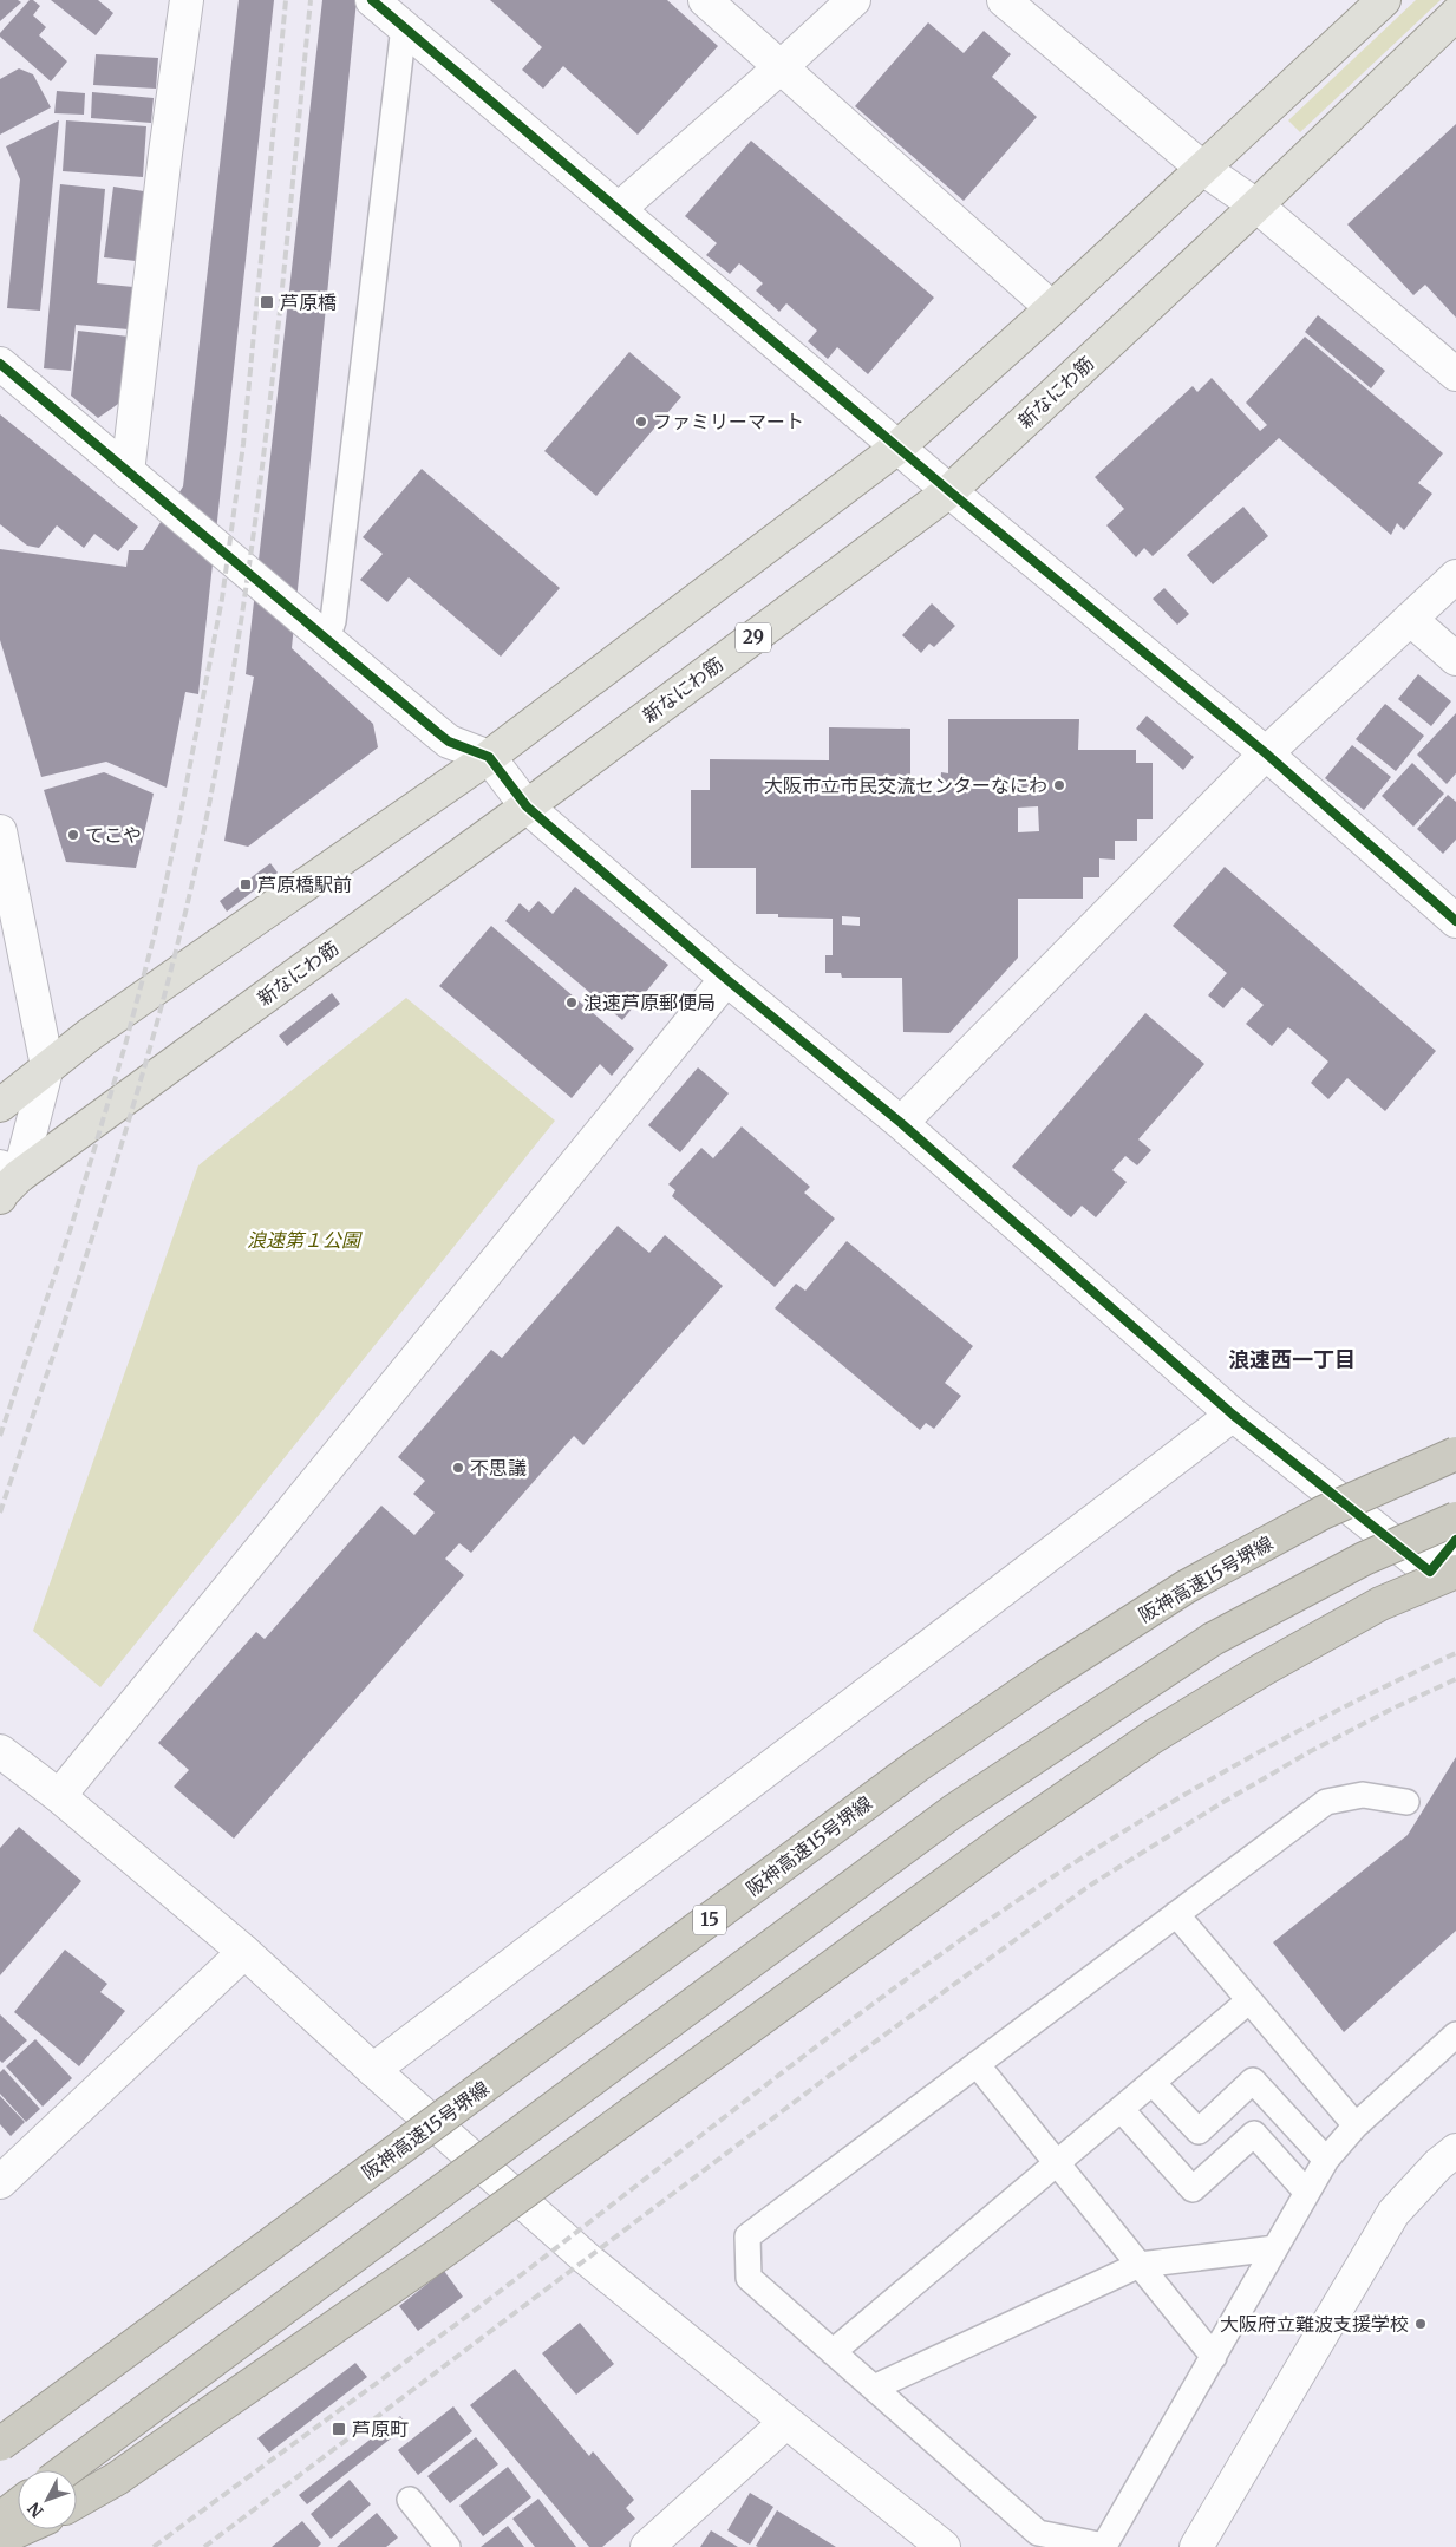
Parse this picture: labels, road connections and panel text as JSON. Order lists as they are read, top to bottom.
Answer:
{
  "streets": {
    "highway": ["阪神高速15号堺線", "15"],
    "main road": ["新なにわ筋", "29"]
  },
  "districts": ["浪速西一丁目"],
  "parks": ["浪速第１公園"],
  "places": {
    "transit": ["芦原橋", "芦原橋駅前", "芦原町"],
    "other": [
      "ファミリーマート",
      "大阪市立市民交流センターなにわ",
      "てこや",
      "浪速芦原郵便局",
      "不思議",
      "大阪府立難波支援学校"
    ]
  },
  "north": "bottom left"
}
